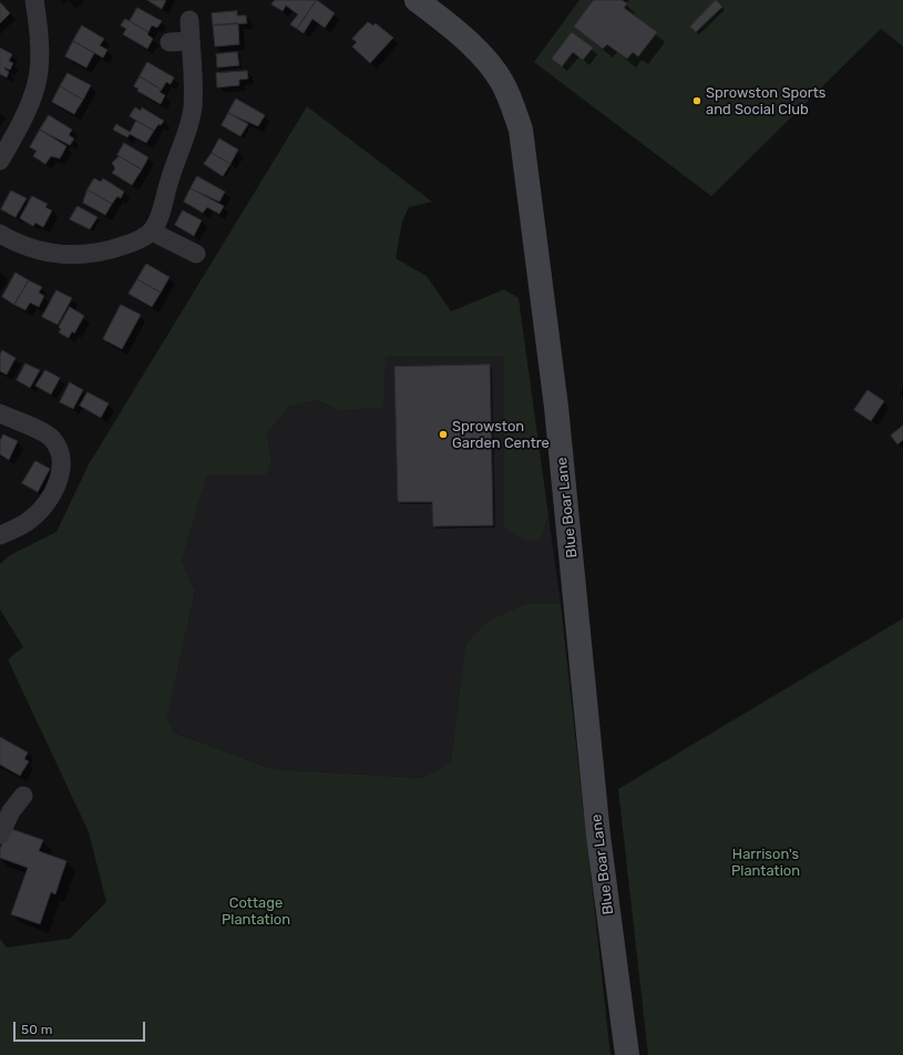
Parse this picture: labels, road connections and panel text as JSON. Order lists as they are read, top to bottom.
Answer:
{
  "streets": {
    "street": ["Blue Boar Lane"]
  },
  "parks": ["Harrison's Plantation", "Cottage Plantation"],
  "places": ["Sprowston Sports and Social Club", "Sprowston Garden Centre"],
  "scale_bar": "50 m"
}
